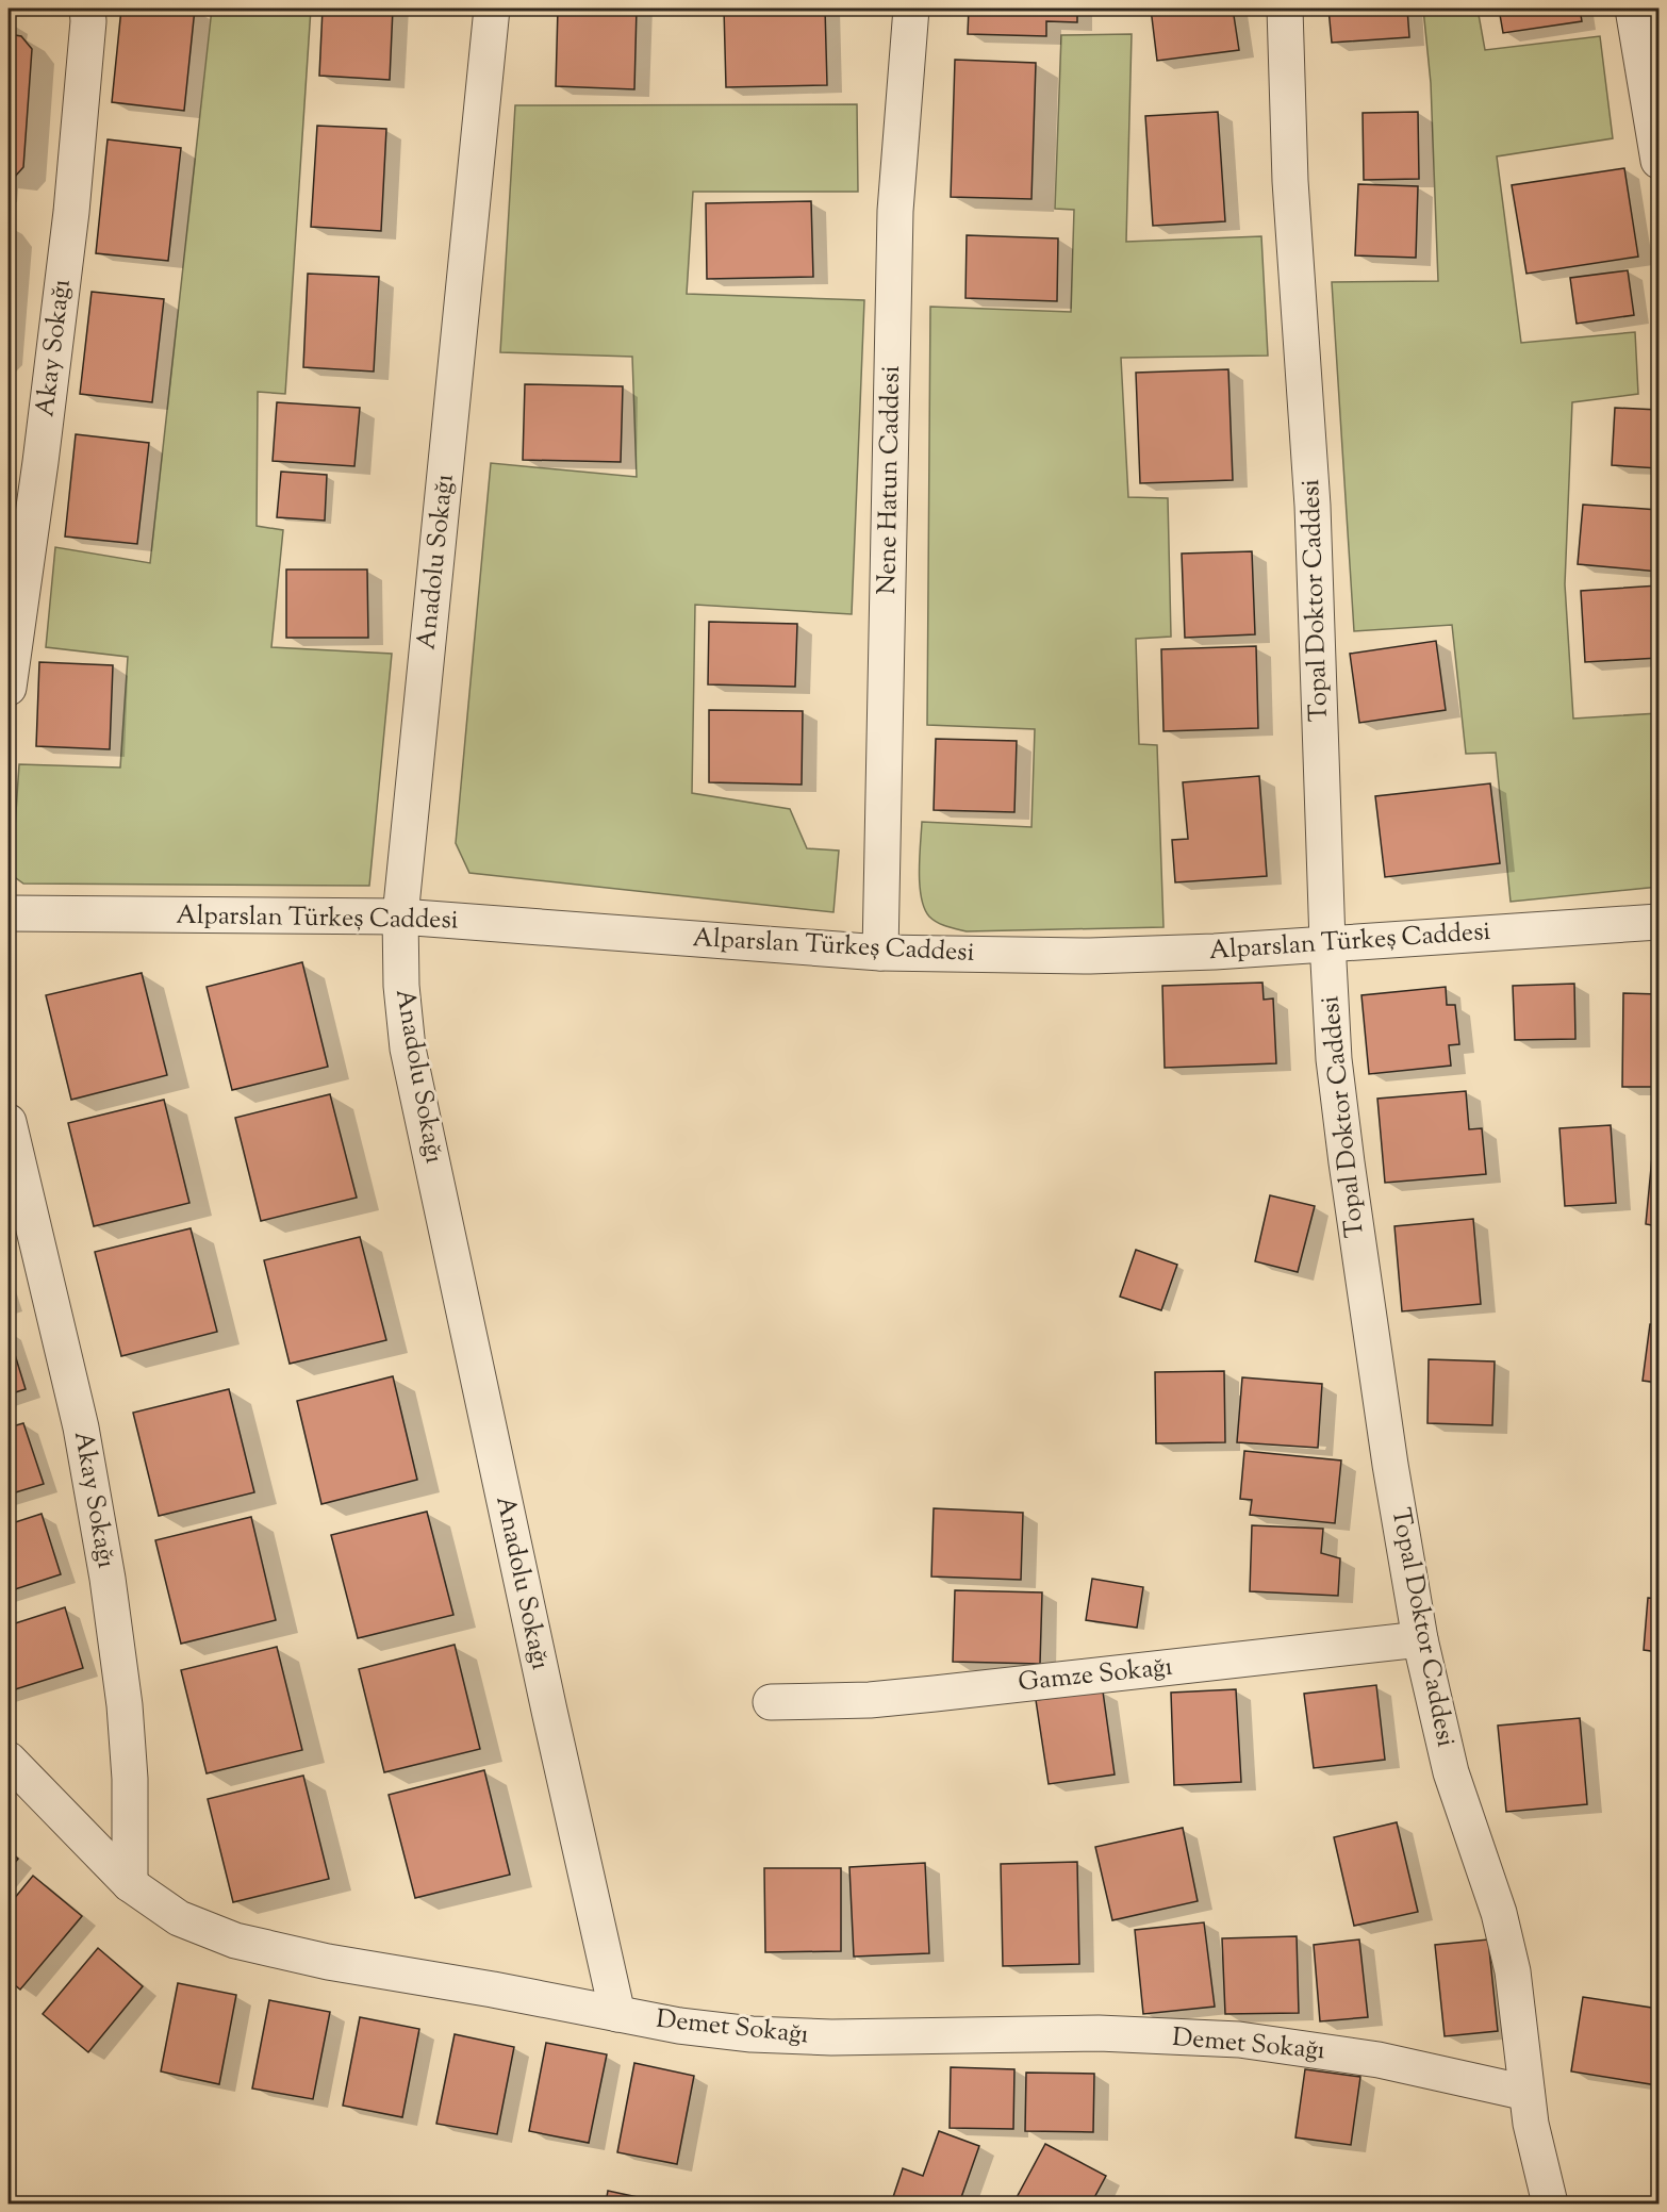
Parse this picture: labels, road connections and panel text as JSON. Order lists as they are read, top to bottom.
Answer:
{
  "streets": {
    "street": [
      "Akay Sokağı",
      "Nene Hatun Caddesi",
      "Anadolu Sokağı",
      "Topal Doktor Caddesi",
      "Alparslan Türkeş Caddesi",
      "Gamze Sokağı",
      "Demet Sokağı"
    ]
  },
  "crossings": [
    ["Akay Sokağı", "Demet Sokağı"],
    ["Nene Hatun Caddesi", "Alparslan Türkeş Caddesi"],
    ["Anadolu Sokağı", "Alparslan Türkeş Caddesi"],
    ["Anadolu Sokağı", "Demet Sokağı"],
    ["Topal Doktor Caddesi", "Alparslan Türkeş Caddesi"],
    ["Topal Doktor Caddesi", "Gamze Sokağı"],
    ["Topal Doktor Caddesi", "Demet Sokağı"]
  ]
}
